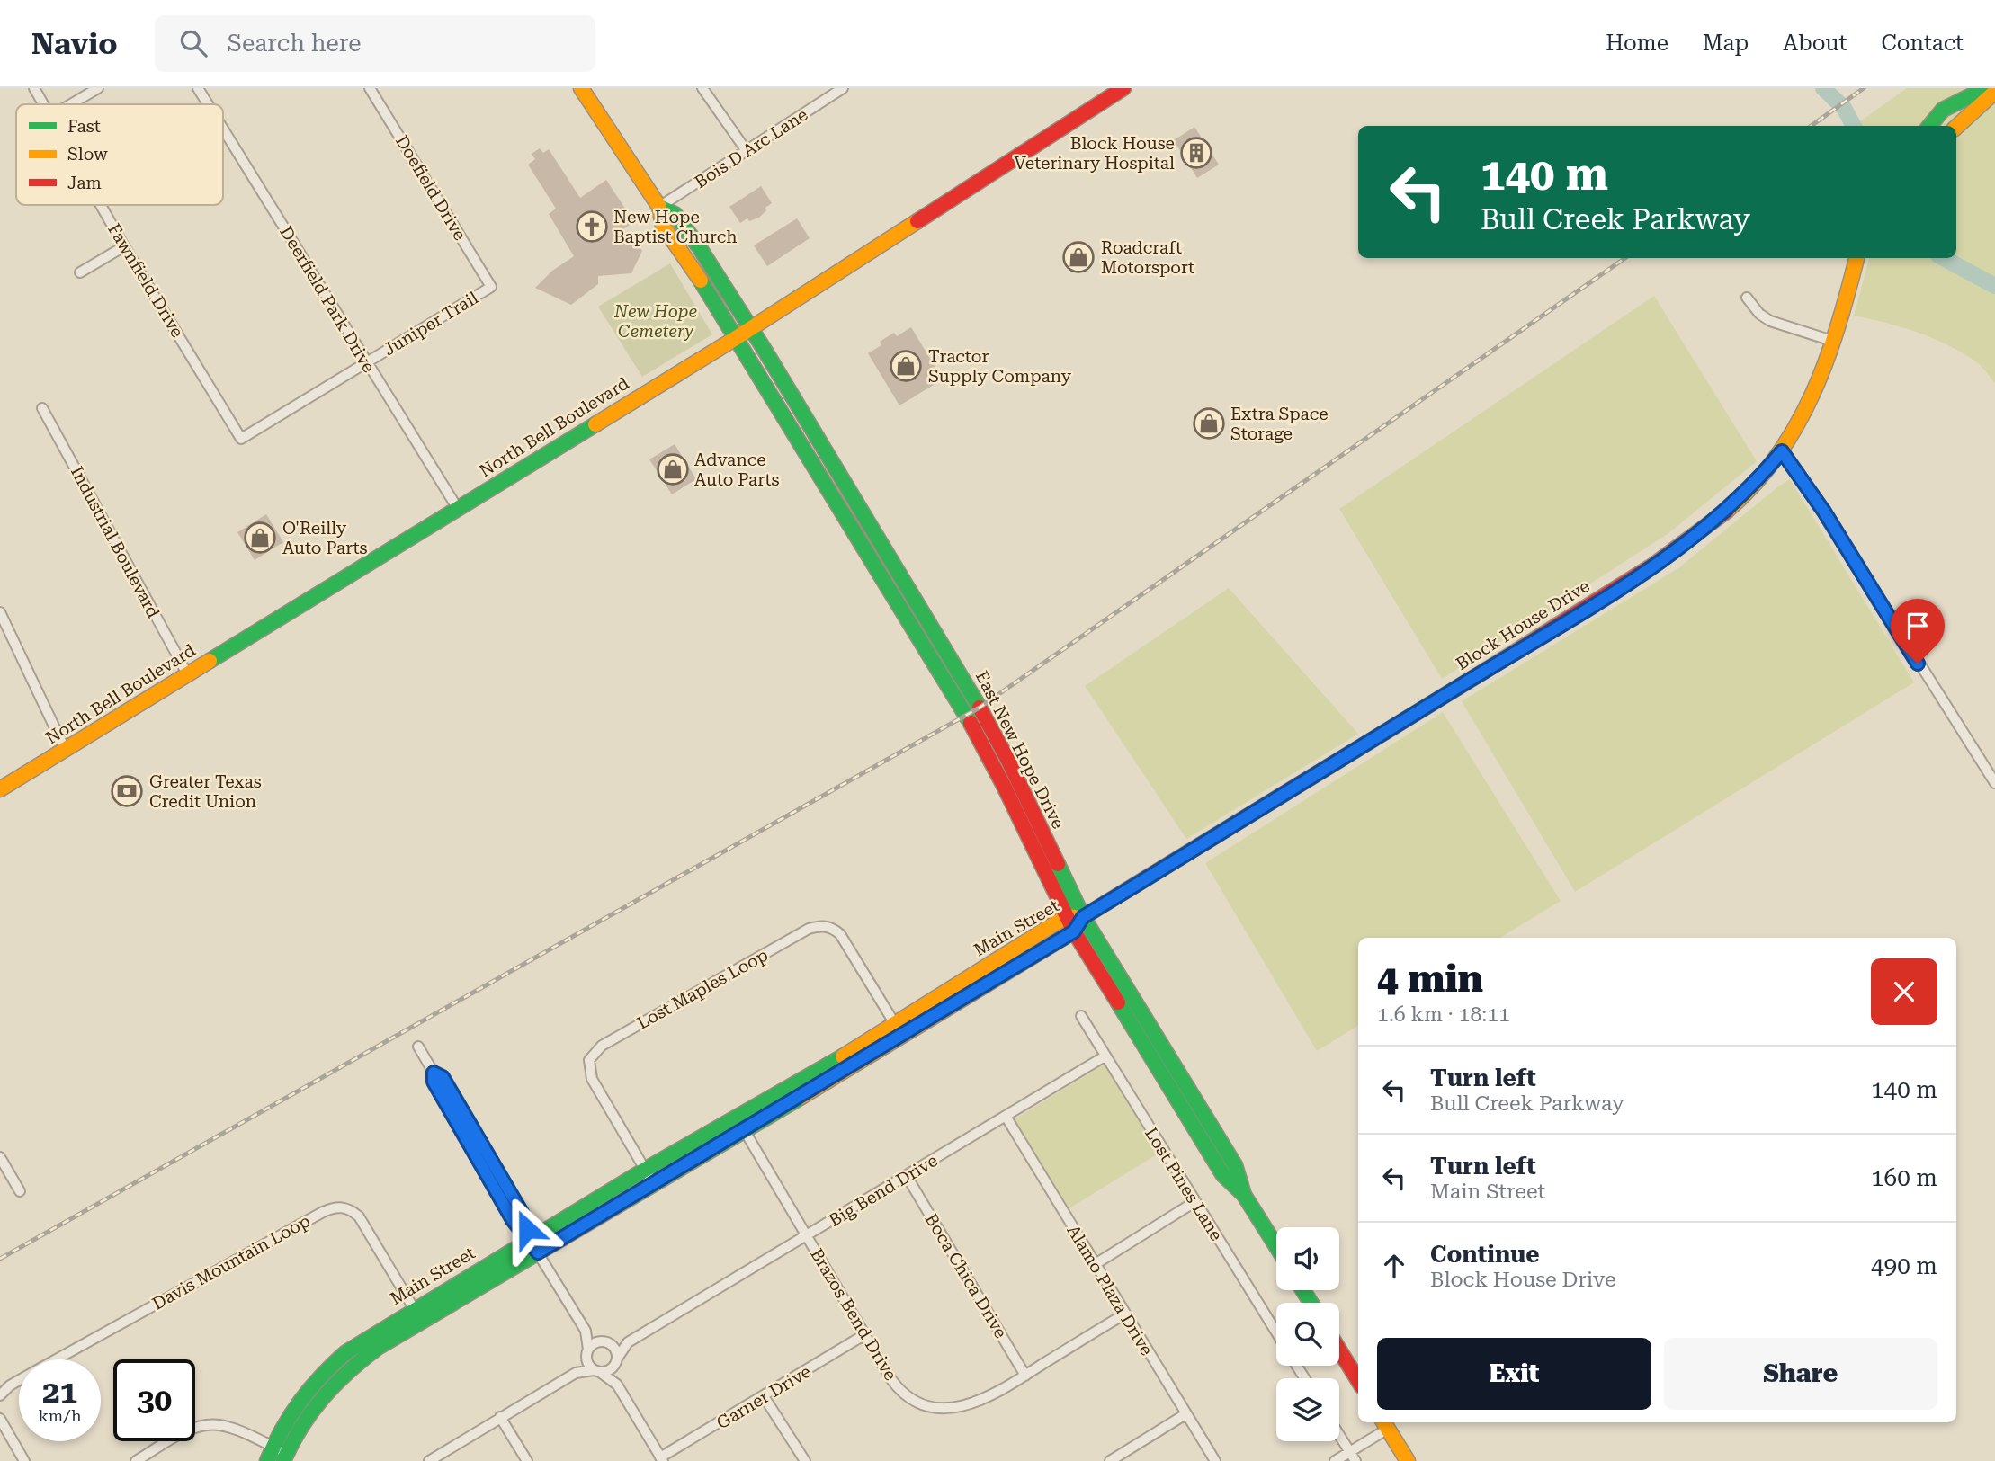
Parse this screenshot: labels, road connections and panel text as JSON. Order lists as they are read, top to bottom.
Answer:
{
  "streets": {
    "main road": [
      "North Bell Boulevard",
      "Block House Drive",
      "East New Hope Drive",
      "Main Street"
    ],
    "street": [
      "Bois D Arc Lane",
      "Doefield Drive",
      "Fawnfield Drive",
      "Deerfield Park Drive",
      "Juniper Trail",
      "Industrial Boulevard",
      "Lost Maples Loop",
      "Lost Pines Lane",
      "Big Bend Drive",
      "Davis Mountain Loop",
      "Boca Chica Drive",
      "Alamo Plaza Drive",
      "Brazos Bend Drive",
      "Garner Drive"
    ]
  },
  "crossings": [
    ["Bois D Arc Lane", "East New Hope Drive"],
    ["Doefield Drive", "Juniper Trail"],
    ["Fawnfield Drive", "Juniper Trail"],
    ["Deerfield Park Drive", "Juniper Trail"],
    ["Deerfield Park Drive", "North Bell Boulevard"],
    ["North Bell Boulevard", "Industrial Boulevard"],
    ["North Bell Boulevard", "East New Hope Drive"],
    ["Block House Drive", "East New Hope Drive"],
    ["Block House Drive", "Main Street"],
    ["East New Hope Drive", "Main Street"],
    ["Main Street", "Lost Maples Loop"],
    ["Main Street", "Davis Mountain Loop"],
    ["Main Street", "Brazos Bend Drive"],
    ["Lost Pines Lane", "Big Bend Drive"],
    ["Big Bend Drive", "Boca Chica Drive"],
    ["Big Bend Drive", "Alamo Plaza Drive"],
    ["Big Bend Drive", "Brazos Bend Drive"],
    ["Boca Chica Drive", "Brazos Bend Drive"],
    ["Alamo Plaza Drive", "Brazos Bend Drive"],
    ["Brazos Bend Drive", "Garner Drive"]
  ],
  "parks": ["New Hope Cemetery"],
  "places": {
    "building": ["Block House Veterinary Hospital"],
    "church": ["New Hope Baptist Church"],
    "shop": [
      "Roadcraft Motorsport",
      "Tractor Supply Company",
      "Extra Space Storage",
      "Advance Auto Parts",
      "O'Reilly Auto Parts"
    ],
    "bank": ["Greater Texas Credit Union"]
  },
  "legend": ["Fast", "Slow", "Jam"],
  "page": {
    "header": "Navio",
    "search": "Search here",
    "nav": [
      "Home",
      "Map",
      "About",
      "Contact"
    ],
    "turn": ["140 m", "Bull Creek Parkway"],
    "heading": ["4 min", "1.6 km · 18:11"],
    "list": [
      {
        "name": "Turn left",
        "note": "Bull Creek Parkway",
        "value": "140 m"
      },
      {
        "name": "Turn left",
        "note": "Main Street",
        "value": "160 m"
      },
      {
        "name": "Continue",
        "note": "Block House Drive",
        "value": "490 m"
      }
    ],
    "buttons": ["Exit", "Share"],
    "speed": "21 km/h",
    "limit": "30"
  }
}
